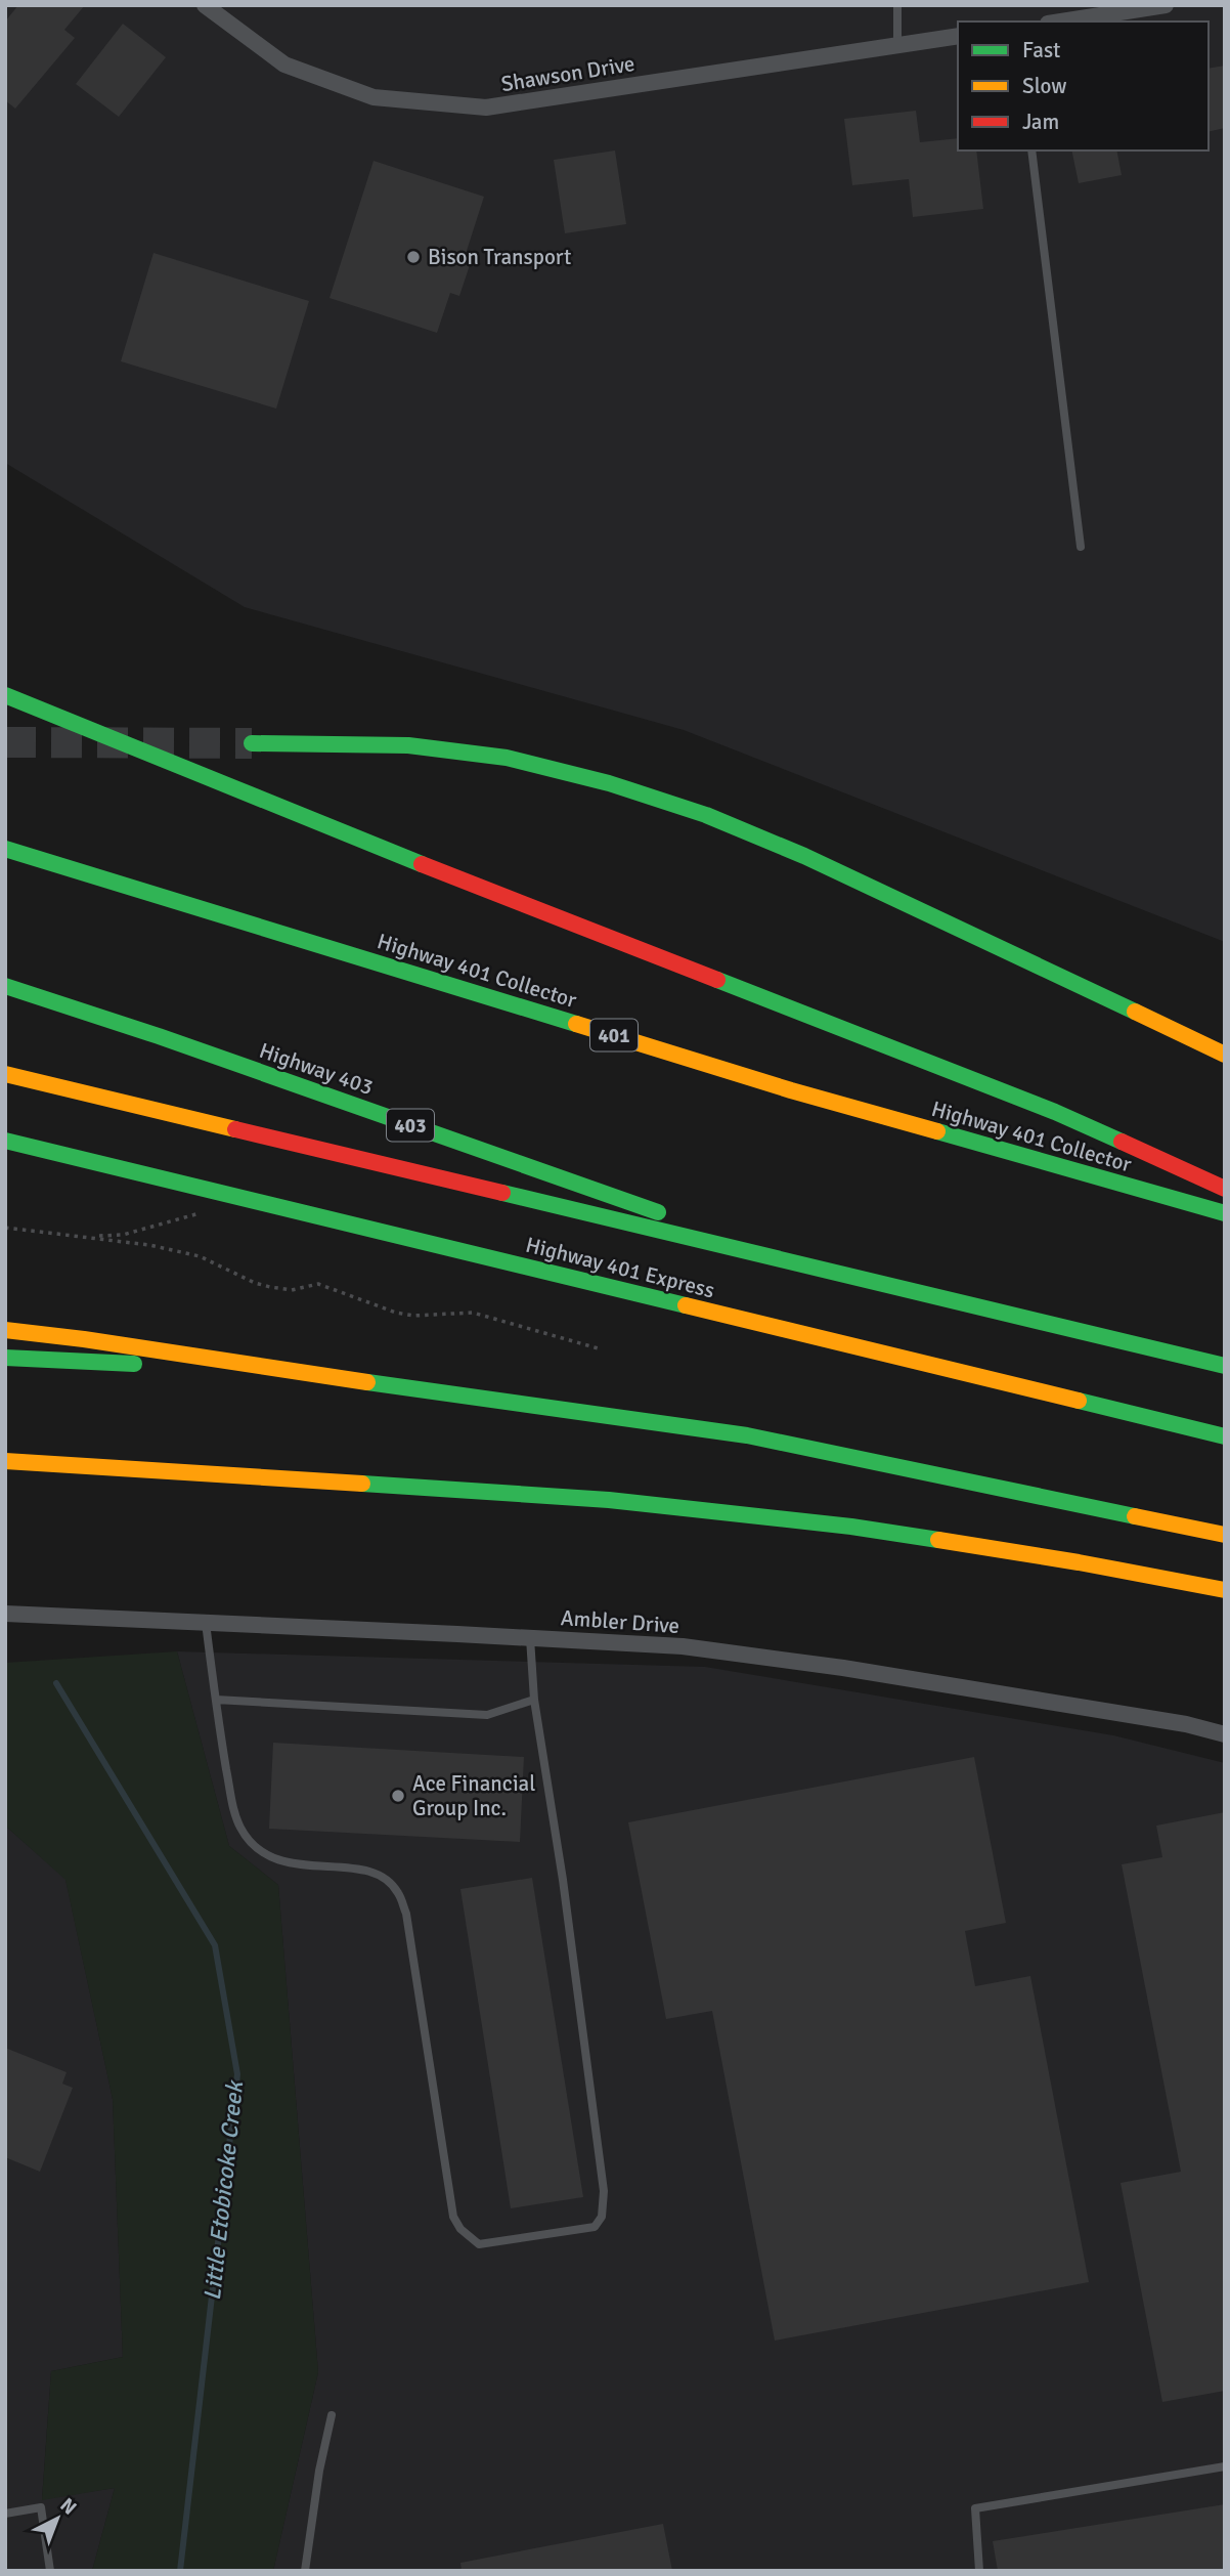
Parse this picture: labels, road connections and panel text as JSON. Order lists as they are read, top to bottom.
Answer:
{
  "streets": {
    "highway": [
      "Highway 401 Collector",
      "401",
      "Highway 403",
      "403",
      "Highway 401 Express"
    ],
    "street": ["Shawson Drive", "Ambler Drive"]
  },
  "crossings": [
    ["Highway 403", "Highway 401 Express"]
  ],
  "water": ["Little Etobicoke Creek"],
  "places": ["Bison Transport", "Ace Financial Group Inc."],
  "legend": ["Fast", "Slow", "Jam"],
  "north": "top right"
}
